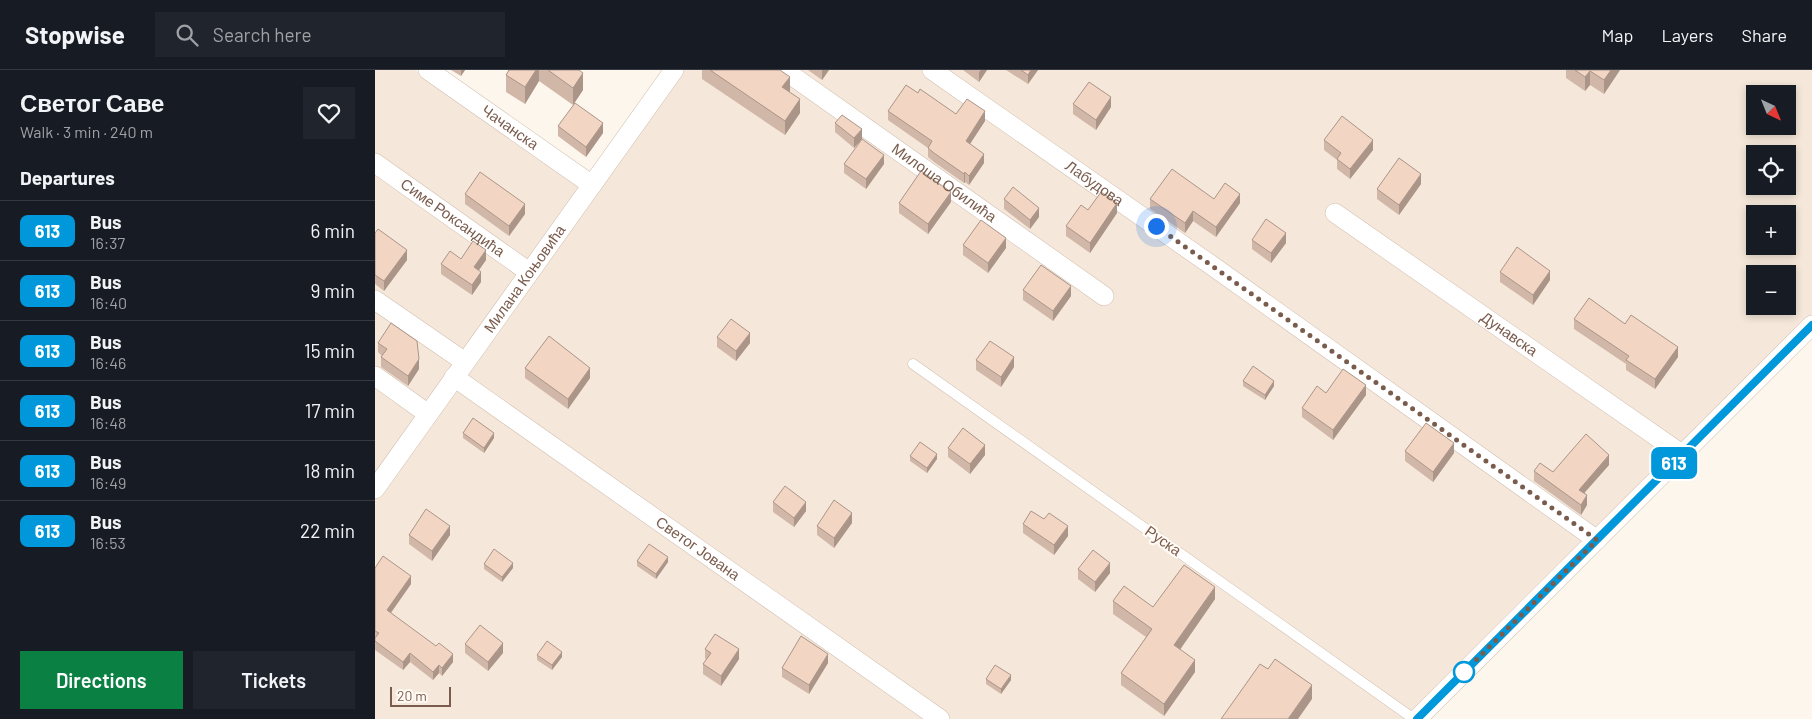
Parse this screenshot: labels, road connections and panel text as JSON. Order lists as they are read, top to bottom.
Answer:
{
  "streets": {
    "street": [
      "Чачанска",
      "Милоша Обилића",
      "Лабудова",
      "Симе Роксандића",
      "Милана Коњовића",
      "Дунавска",
      "Светог Јована"
    ],
    "lane": ["Руска"]
  },
  "crossings": [
    ["Чачанска", "Милана Коњовића"],
    ["Симе Роксандића", "Милана Коњовића"],
    ["Милана Коњовића", "Светог Јована"]
  ],
  "lines": ["bus line 613"],
  "scale_bar": "20 m",
  "north": "bottom right",
  "page": {
    "header": "Stopwise",
    "search": "Search here",
    "nav": ["Map", "Layers", "Share"],
    "heading": [
      ["Светог Саве", "Walk · 3 min · 240 m"],
      "Departures"
    ],
    "on_map": "613",
    "map_buttons": ["+", "−"],
    "list": [
      {
        "mark": "613",
        "name": "Bus",
        "note": "16:37",
        "value": "6 min"
      },
      {
        "mark": "613",
        "name": "Bus",
        "note": "16:40",
        "value": "9 min"
      },
      {
        "mark": "613",
        "name": "Bus",
        "note": "16:46",
        "value": "15 min"
      },
      {
        "mark": "613",
        "name": "Bus",
        "note": "16:48",
        "value": "17 min"
      },
      {
        "mark": "613",
        "name": "Bus",
        "note": "16:49",
        "value": "18 min"
      },
      {
        "mark": "613",
        "name": "Bus",
        "note": "16:53",
        "value": "22 min"
      }
    ],
    "buttons": ["Directions", "Tickets"],
    "scale": "20 m"
  }
}
